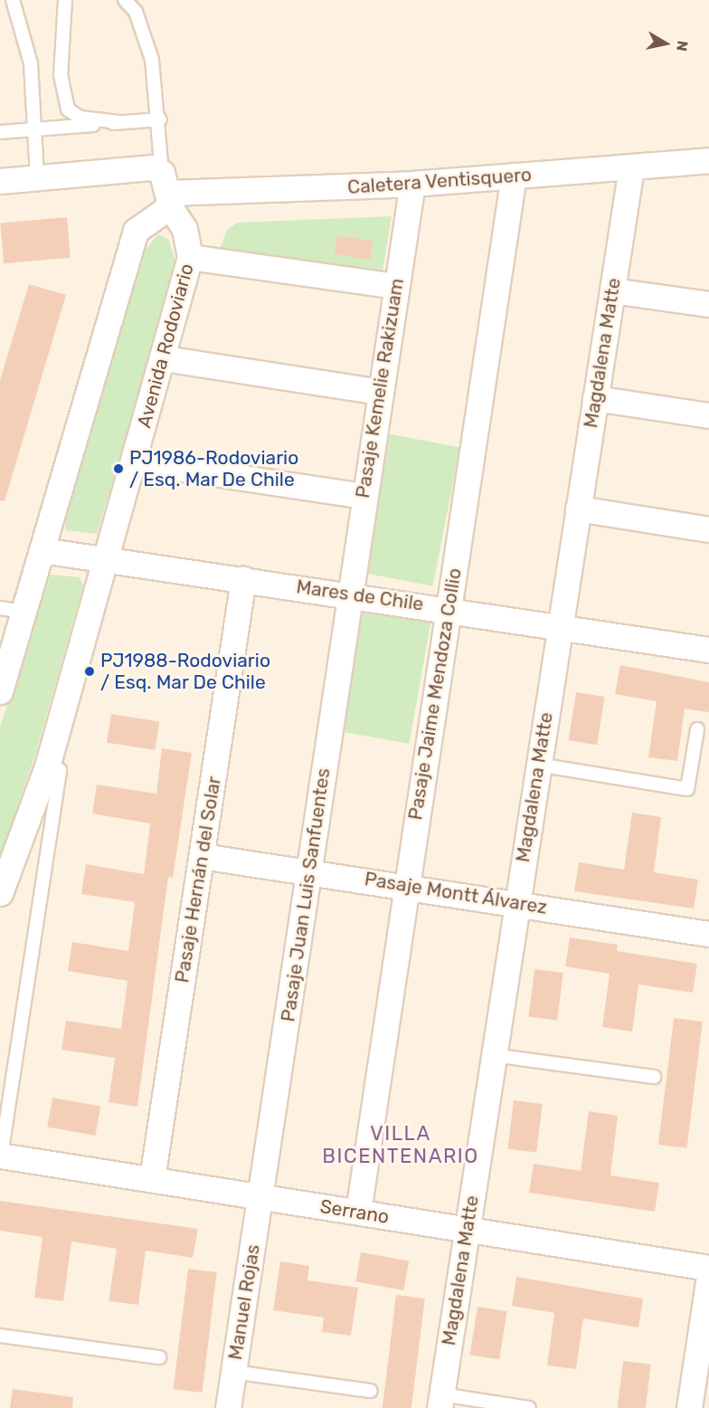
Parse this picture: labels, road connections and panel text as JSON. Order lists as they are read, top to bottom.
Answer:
{
  "streets": {
    "street": [
      "Caletera Ventisquero",
      "Avenida Rodoviario",
      "Magdalena Matte",
      "Pasaje Kemelie Rakizuam",
      "Mares de Chile",
      "Pasaje Jaime Mendoza Collio",
      "Pasaje Hernán del Solar",
      "Pasaje Montt Álvarez",
      "Pasaje Juan Luis Sanfuentes",
      "Serrano",
      "Manuel Rojas"
    ]
  },
  "crossings": [
    ["Caletera Ventisquero", "Avenida Rodoviario"],
    ["Caletera Ventisquero", "Magdalena Matte"],
    ["Caletera Ventisquero", "Pasaje Kemelie Rakizuam"],
    ["Caletera Ventisquero", "Pasaje Jaime Mendoza Collio"],
    ["Avenida Rodoviario", "Mares de Chile"],
    ["Magdalena Matte", "Mares de Chile"],
    ["Magdalena Matte", "Pasaje Montt Álvarez"],
    ["Magdalena Matte", "Serrano"],
    ["Pasaje Kemelie Rakizuam", "Mares de Chile"],
    ["Pasaje Kemelie Rakizuam", "Pasaje Juan Luis Sanfuentes"],
    ["Mares de Chile", "Pasaje Jaime Mendoza Collio"],
    ["Mares de Chile", "Pasaje Hernán del Solar"],
    ["Mares de Chile", "Pasaje Juan Luis Sanfuentes"],
    ["Pasaje Jaime Mendoza Collio", "Pasaje Montt Álvarez"],
    ["Pasaje Jaime Mendoza Collio", "Serrano"],
    ["Pasaje Hernán del Solar", "Pasaje Montt Álvarez"],
    ["Pasaje Hernán del Solar", "Serrano"],
    ["Pasaje Montt Álvarez", "Pasaje Juan Luis Sanfuentes"],
    ["Pasaje Juan Luis Sanfuentes", "Serrano"],
    ["Pasaje Juan Luis Sanfuentes", "Manuel Rojas"],
    ["Serrano", "Manuel Rojas"]
  ],
  "districts": ["VILLA BICENTENARIO"],
  "places": ["PJ1986-Rodoviario / Esq. Mar De Chile", "PJ1988-Rodoviario / Esq. Mar De Chile"],
  "north": "right"
}
